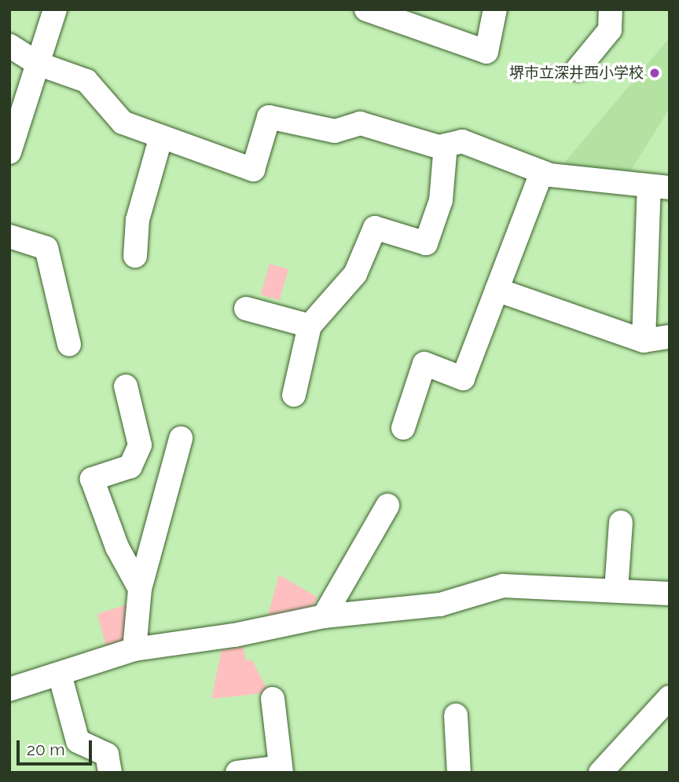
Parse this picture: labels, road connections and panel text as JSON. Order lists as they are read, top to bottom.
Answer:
{
  "places": ["堺市立深井西小学校"],
  "scale_bar": "20 m"
}
